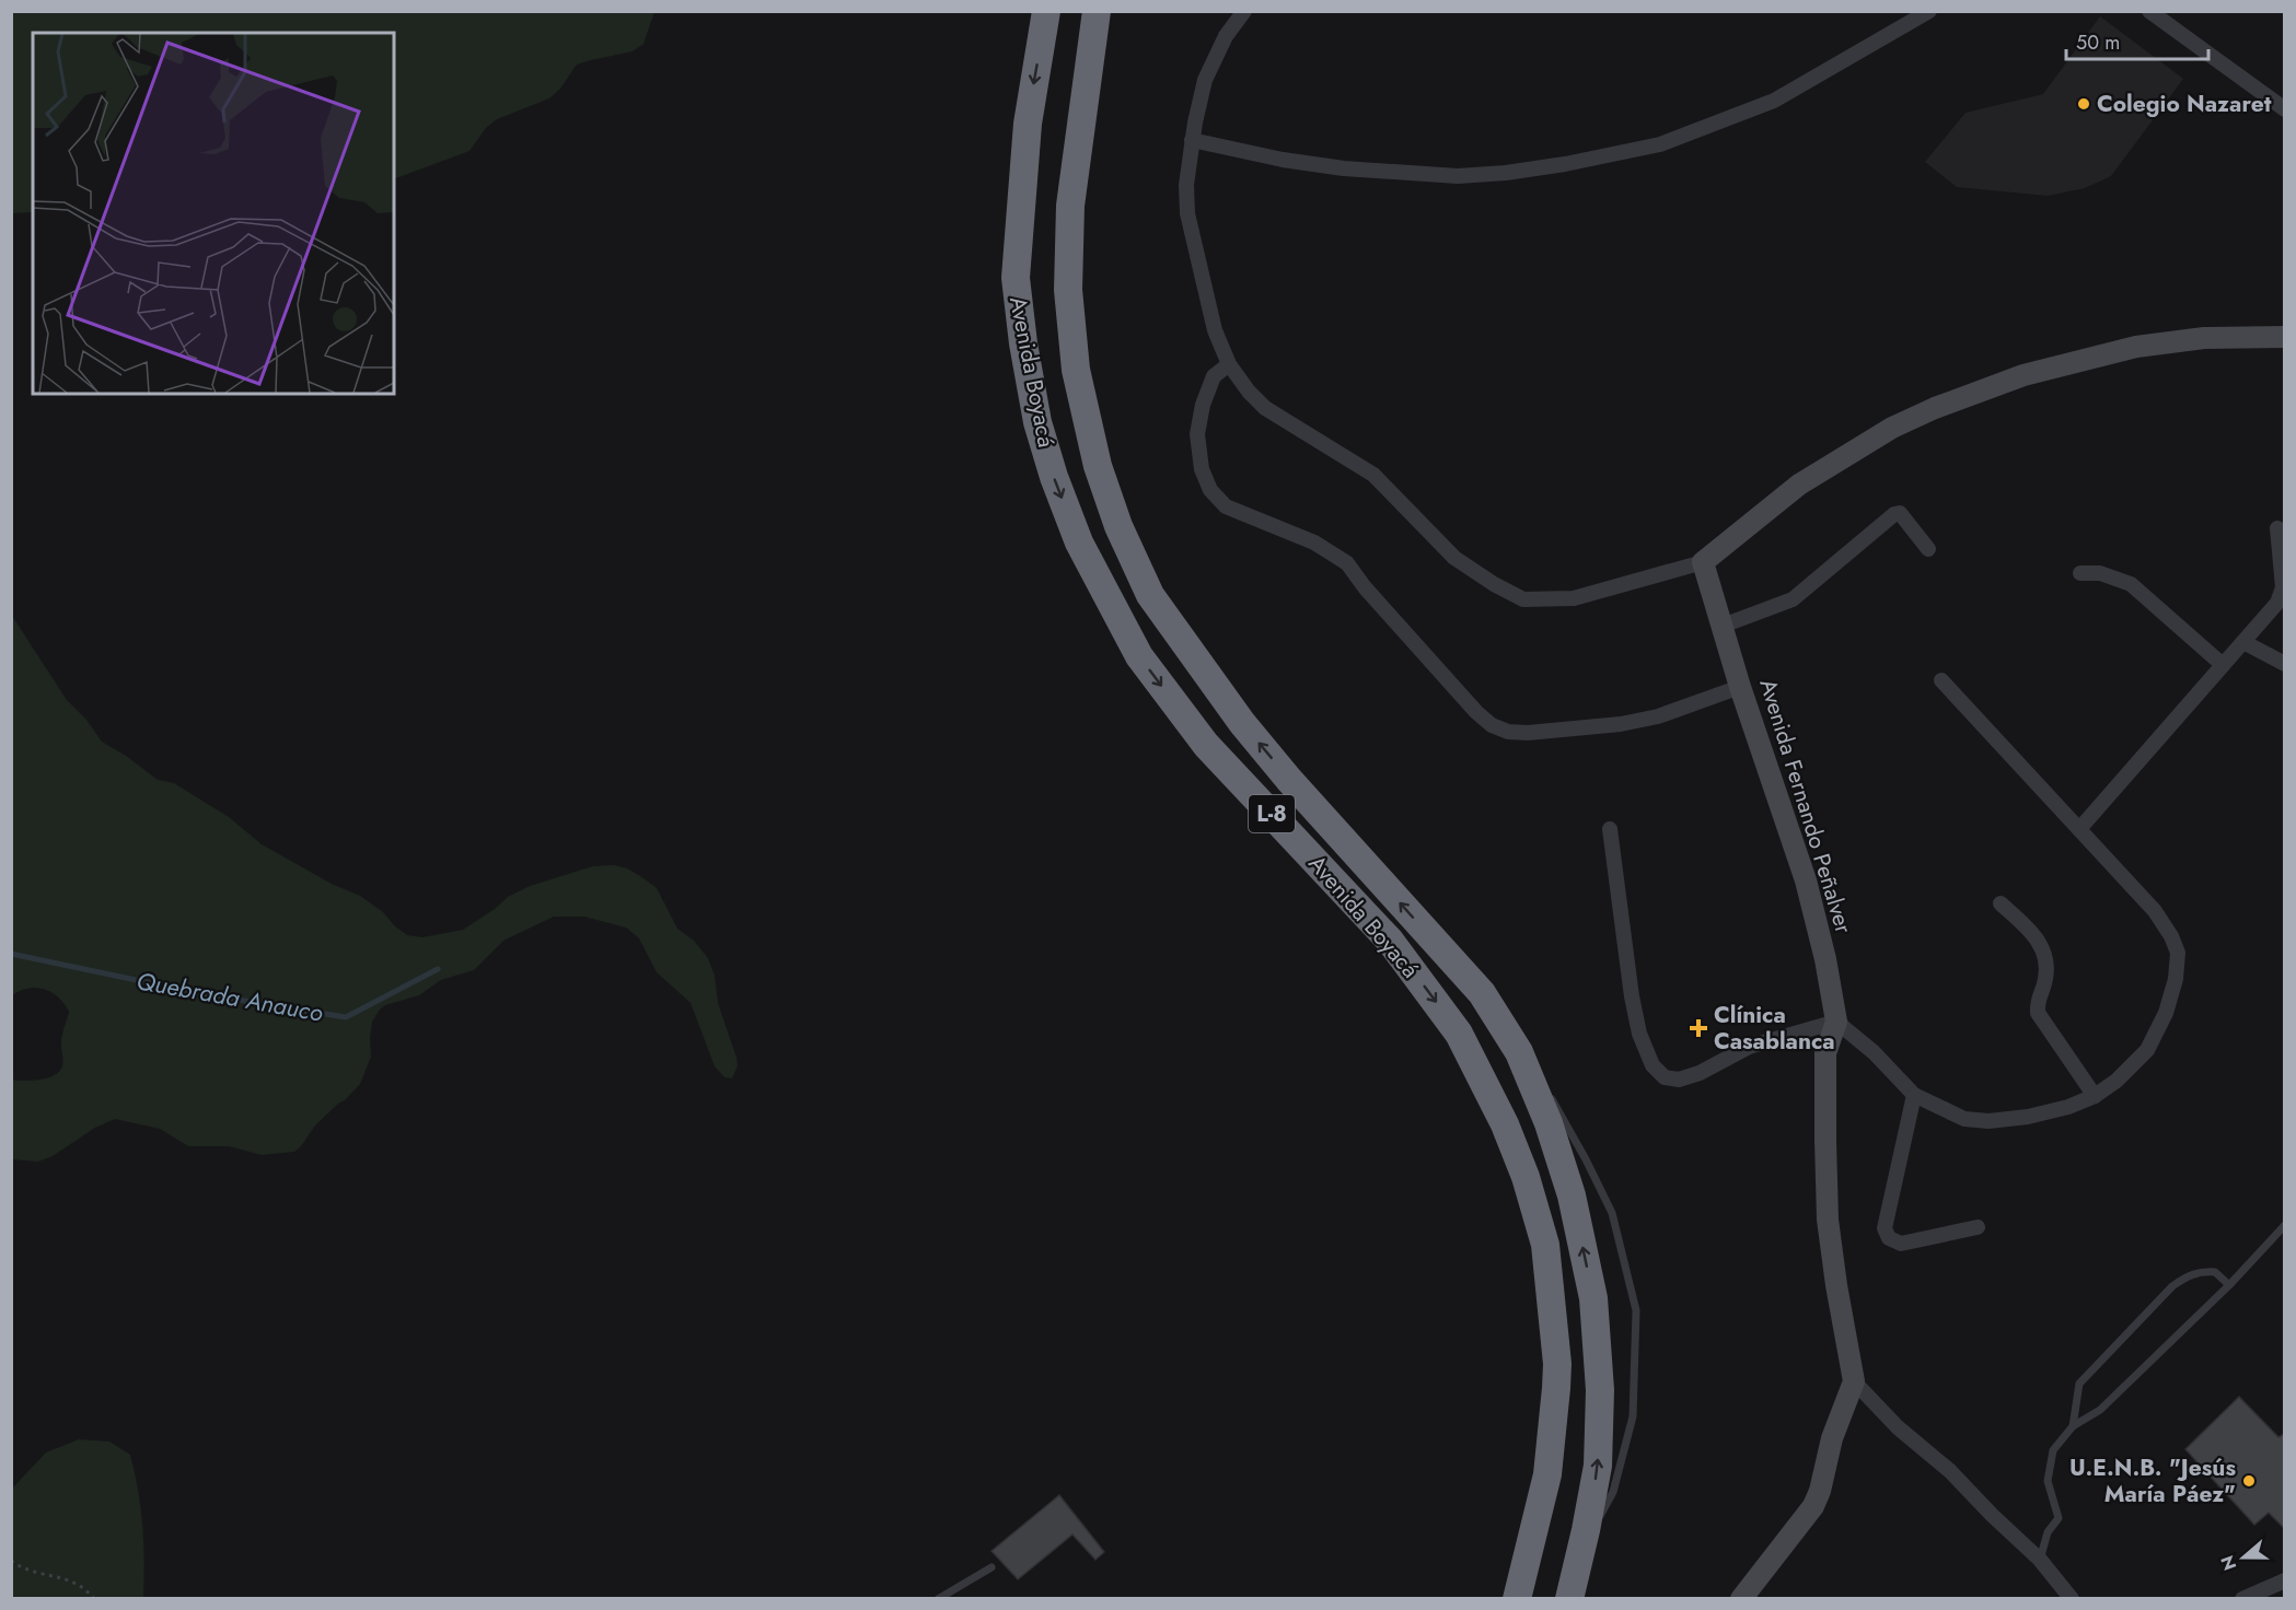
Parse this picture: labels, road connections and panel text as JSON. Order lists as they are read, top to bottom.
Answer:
{
  "streets": {
    "highway": ["Avenida Boyacá", "L-8"],
    "main road": ["Avenida Fernando Peñalver"]
  },
  "water": ["Quebrada Anauco"],
  "places": {
    "other": ["Colegio Nazaret", "U.E.N.B. \"Jesús María Páez\""],
    "health": ["Clínica Casablanca"]
  },
  "scale_bar": "50 m",
  "north": "left"
}
